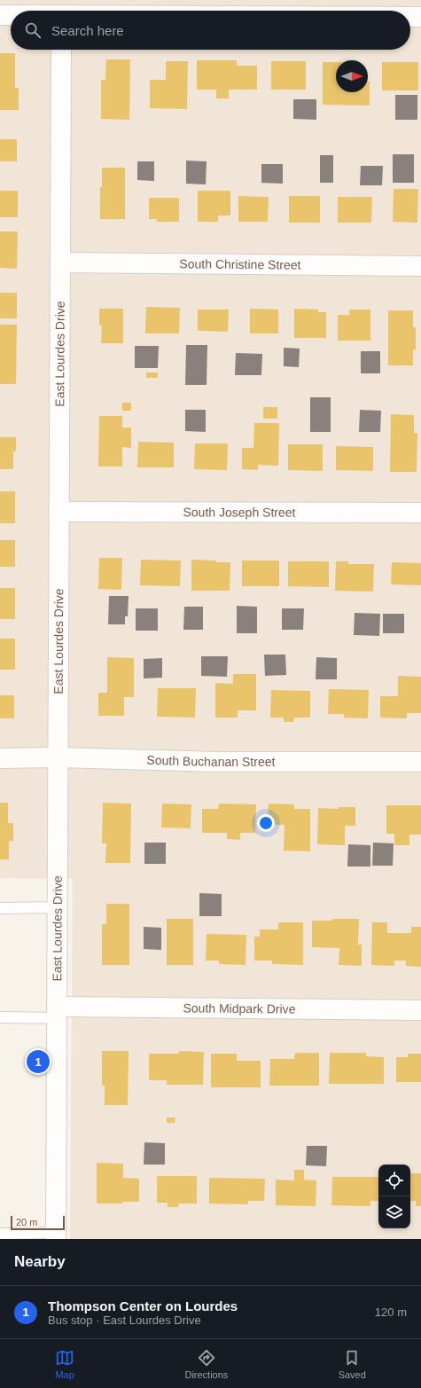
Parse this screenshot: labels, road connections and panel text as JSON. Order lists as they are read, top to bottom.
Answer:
{
  "streets": {
    "street": [
      "South Christine Street",
      "East Lourdes Drive",
      "South Joseph Street",
      "South Buchanan Street",
      "South Midpark Drive"
    ]
  },
  "crossings": [
    ["South Christine Street", "East Lourdes Drive"],
    ["East Lourdes Drive", "South Joseph Street"],
    ["East Lourdes Drive", "South Buchanan Street"],
    ["East Lourdes Drive", "South Midpark Drive"]
  ],
  "scale_bar": "20 m",
  "north": "right",
  "page": {
    "search": "Search here",
    "pins": "1",
    "scale": "20 m",
    "heading": "Nearby",
    "list": [
      {
        "mark": "1",
        "name": "Thompson Center on Lourdes",
        "note": "Bus stop · East Lourdes Drive",
        "value": "120 m"
      }
    ],
    "nav": ["Map", "Directions", "Saved"]
  }
}
